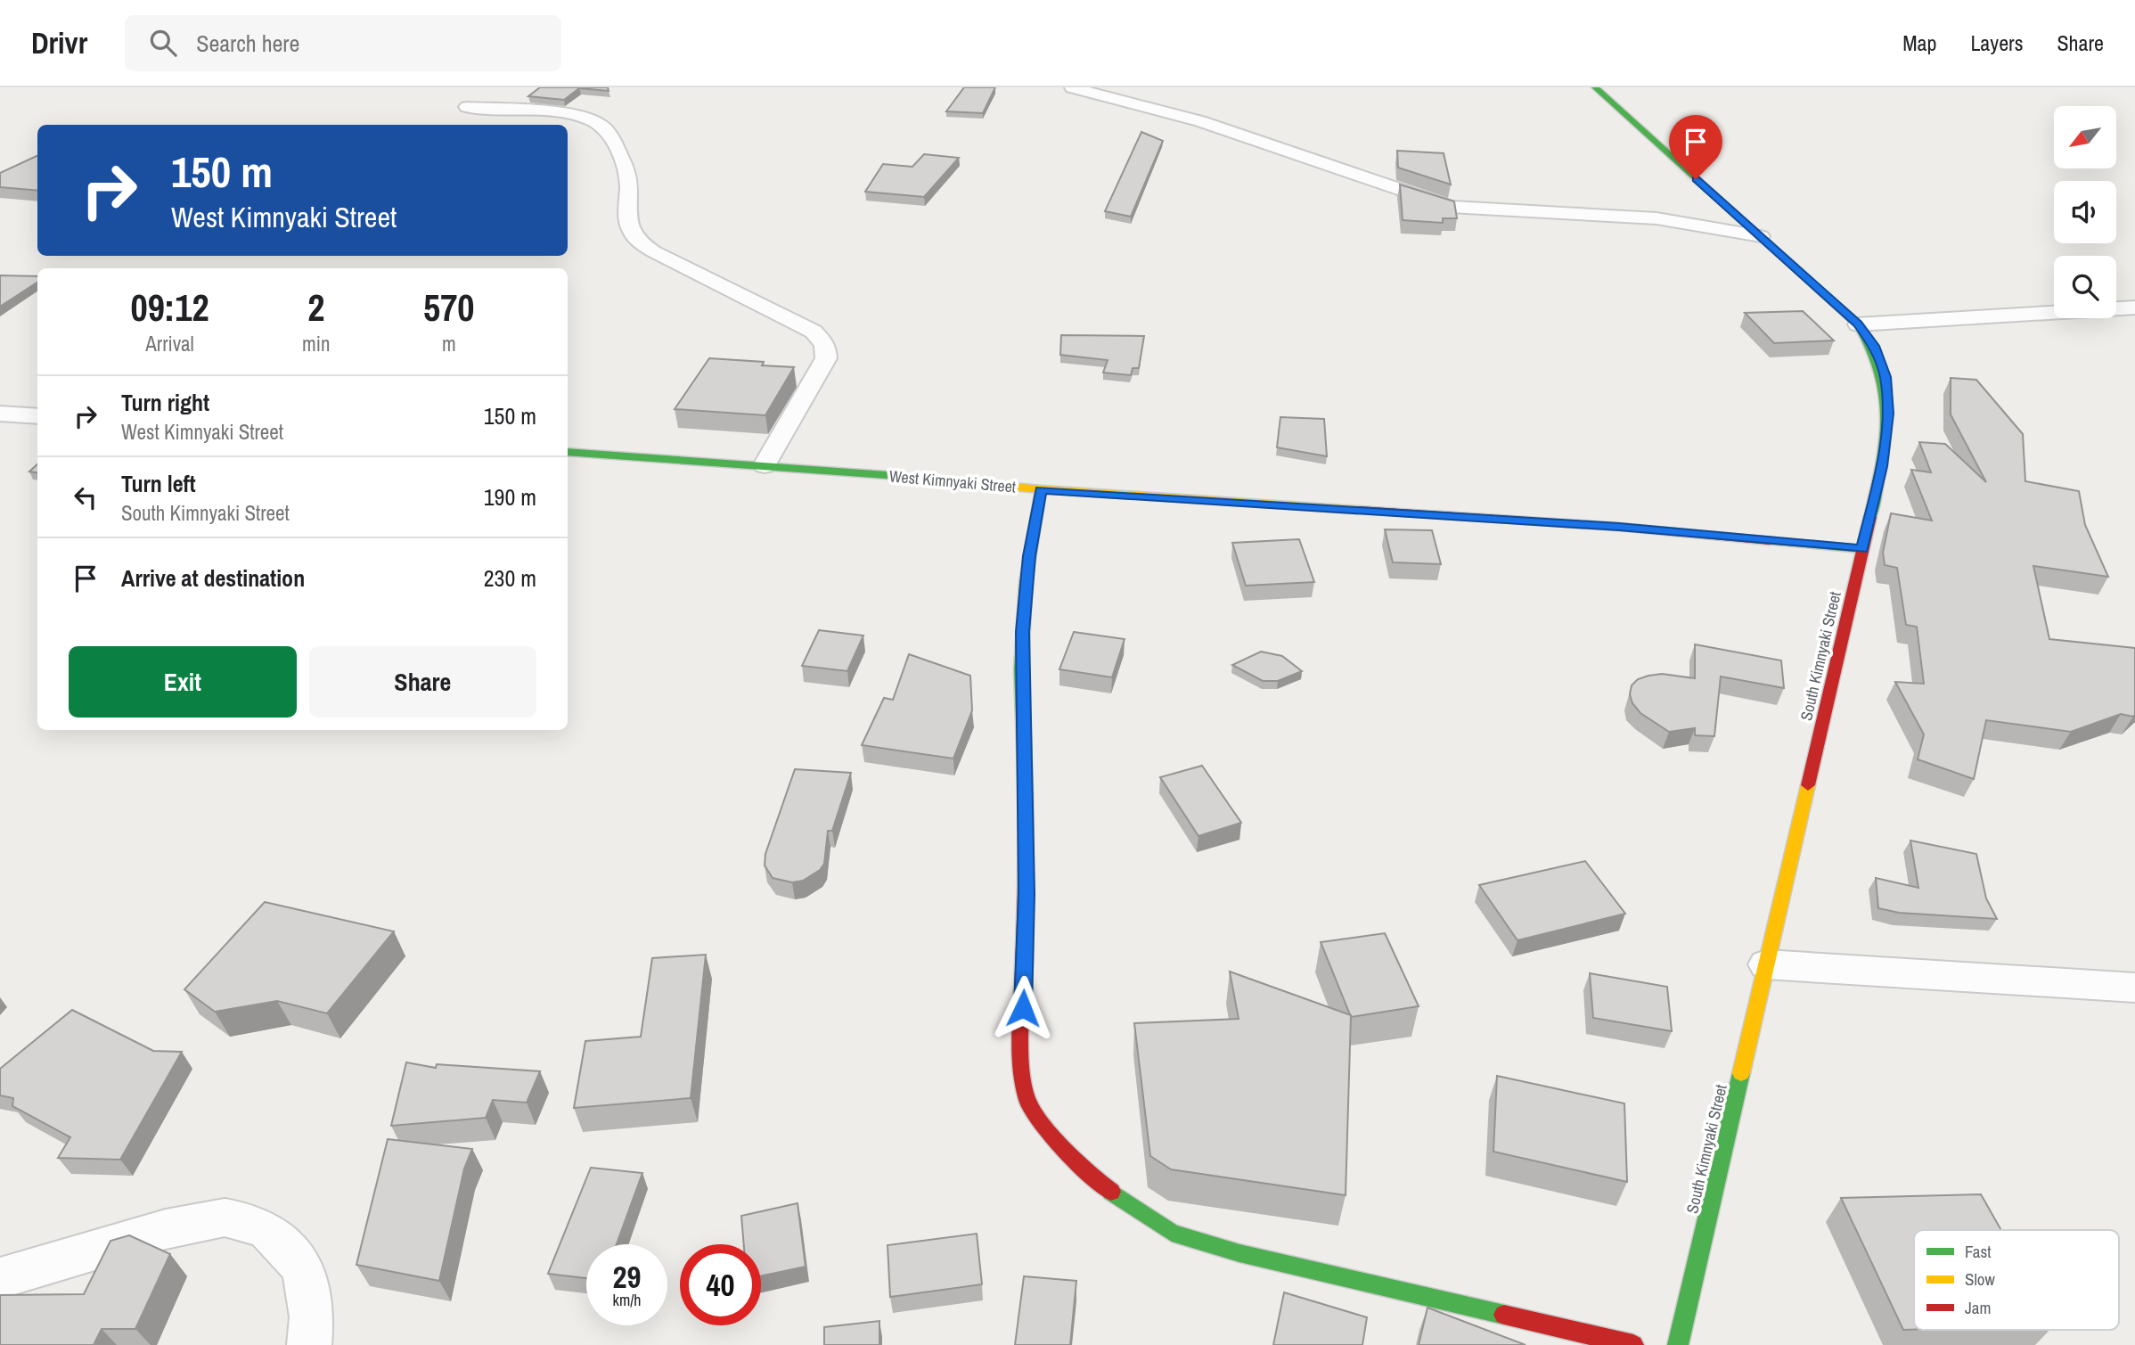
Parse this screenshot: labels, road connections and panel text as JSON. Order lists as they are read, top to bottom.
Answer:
{
  "streets": {
    "street": ["West Kimnyaki Street", "South Kimnyaki Street"]
  },
  "crossings": [
    ["West Kimnyaki Street", "South Kimnyaki Street"]
  ],
  "legend": ["Fast", "Slow", "Jam"],
  "north": "bottom left",
  "page": {
    "header": "Drivr",
    "search": "Search here",
    "nav": ["Map", "Layers", "Share"],
    "turn": ["150 m", "West Kimnyaki Street"],
    "eta": [
      "09:12",
      "Arrival",
      "2",
      "min",
      "570",
      "m"
    ],
    "list": [
      {
        "name": "Turn right",
        "note": "West Kimnyaki Street",
        "value": "150 m"
      },
      {
        "name": "Turn left",
        "note": "South Kimnyaki Street",
        "value": "190 m"
      },
      {
        "name": "Arrive at destination",
        "value": "230 m"
      }
    ],
    "buttons": ["Exit", "Share"],
    "speed": "29 km/h",
    "limit": "40"
  }
}
